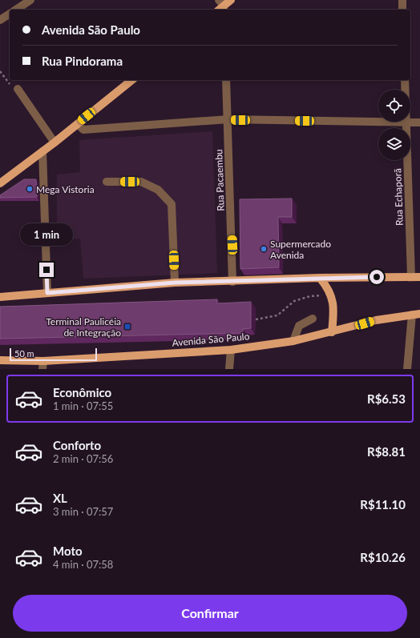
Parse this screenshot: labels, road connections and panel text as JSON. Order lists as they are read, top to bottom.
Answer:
{
  "streets": {
    "main road": ["Avenida São Paulo"],
    "street": ["Rua Pacaembu", "Rua Echaporã"]
  },
  "places": {
    "other": ["Mega Vistoria", "Supermercado Avenida"],
    "transit": ["Terminal Paulicéia de Integração"]
  },
  "scale_bar": "50 m",
  "page": {
    "banner": ["Avenida São Paulo", "Rua Pindorama"],
    "bubble": "1 min",
    "scale": "50 m",
    "list": [
      {
        "name": "Econômico",
        "note": "1 min · 07:55",
        "value": "R$6.53"
      },
      {
        "name": "Conforto",
        "note": "2 min · 07:56",
        "value": "R$8.81"
      },
      {
        "name": "XL",
        "note": "3 min · 07:57",
        "value": "R$11.10"
      },
      {
        "name": "Moto",
        "note": "4 min · 07:58",
        "value": "R$10.26"
      }
    ],
    "buttons": "Confirmar"
  }
}
